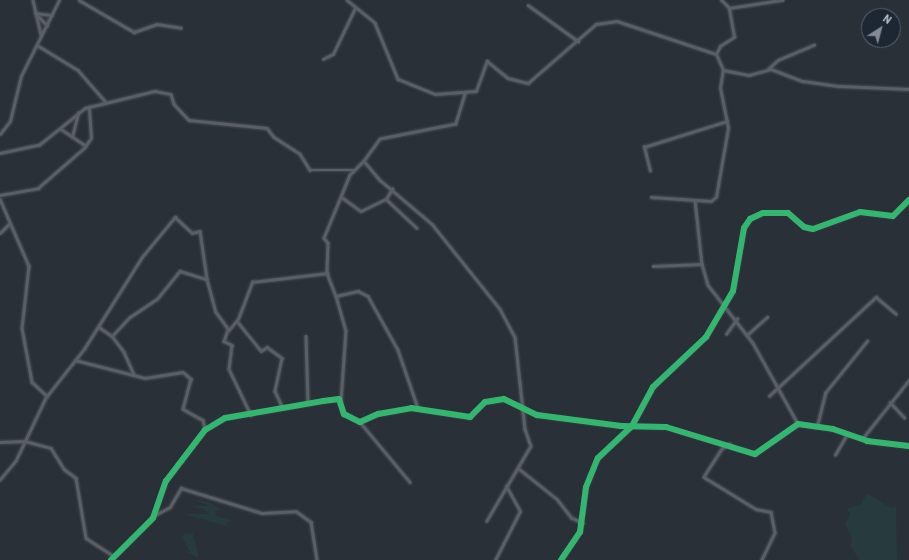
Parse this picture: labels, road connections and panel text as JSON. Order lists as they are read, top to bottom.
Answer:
{
  "north": "top right"
}
